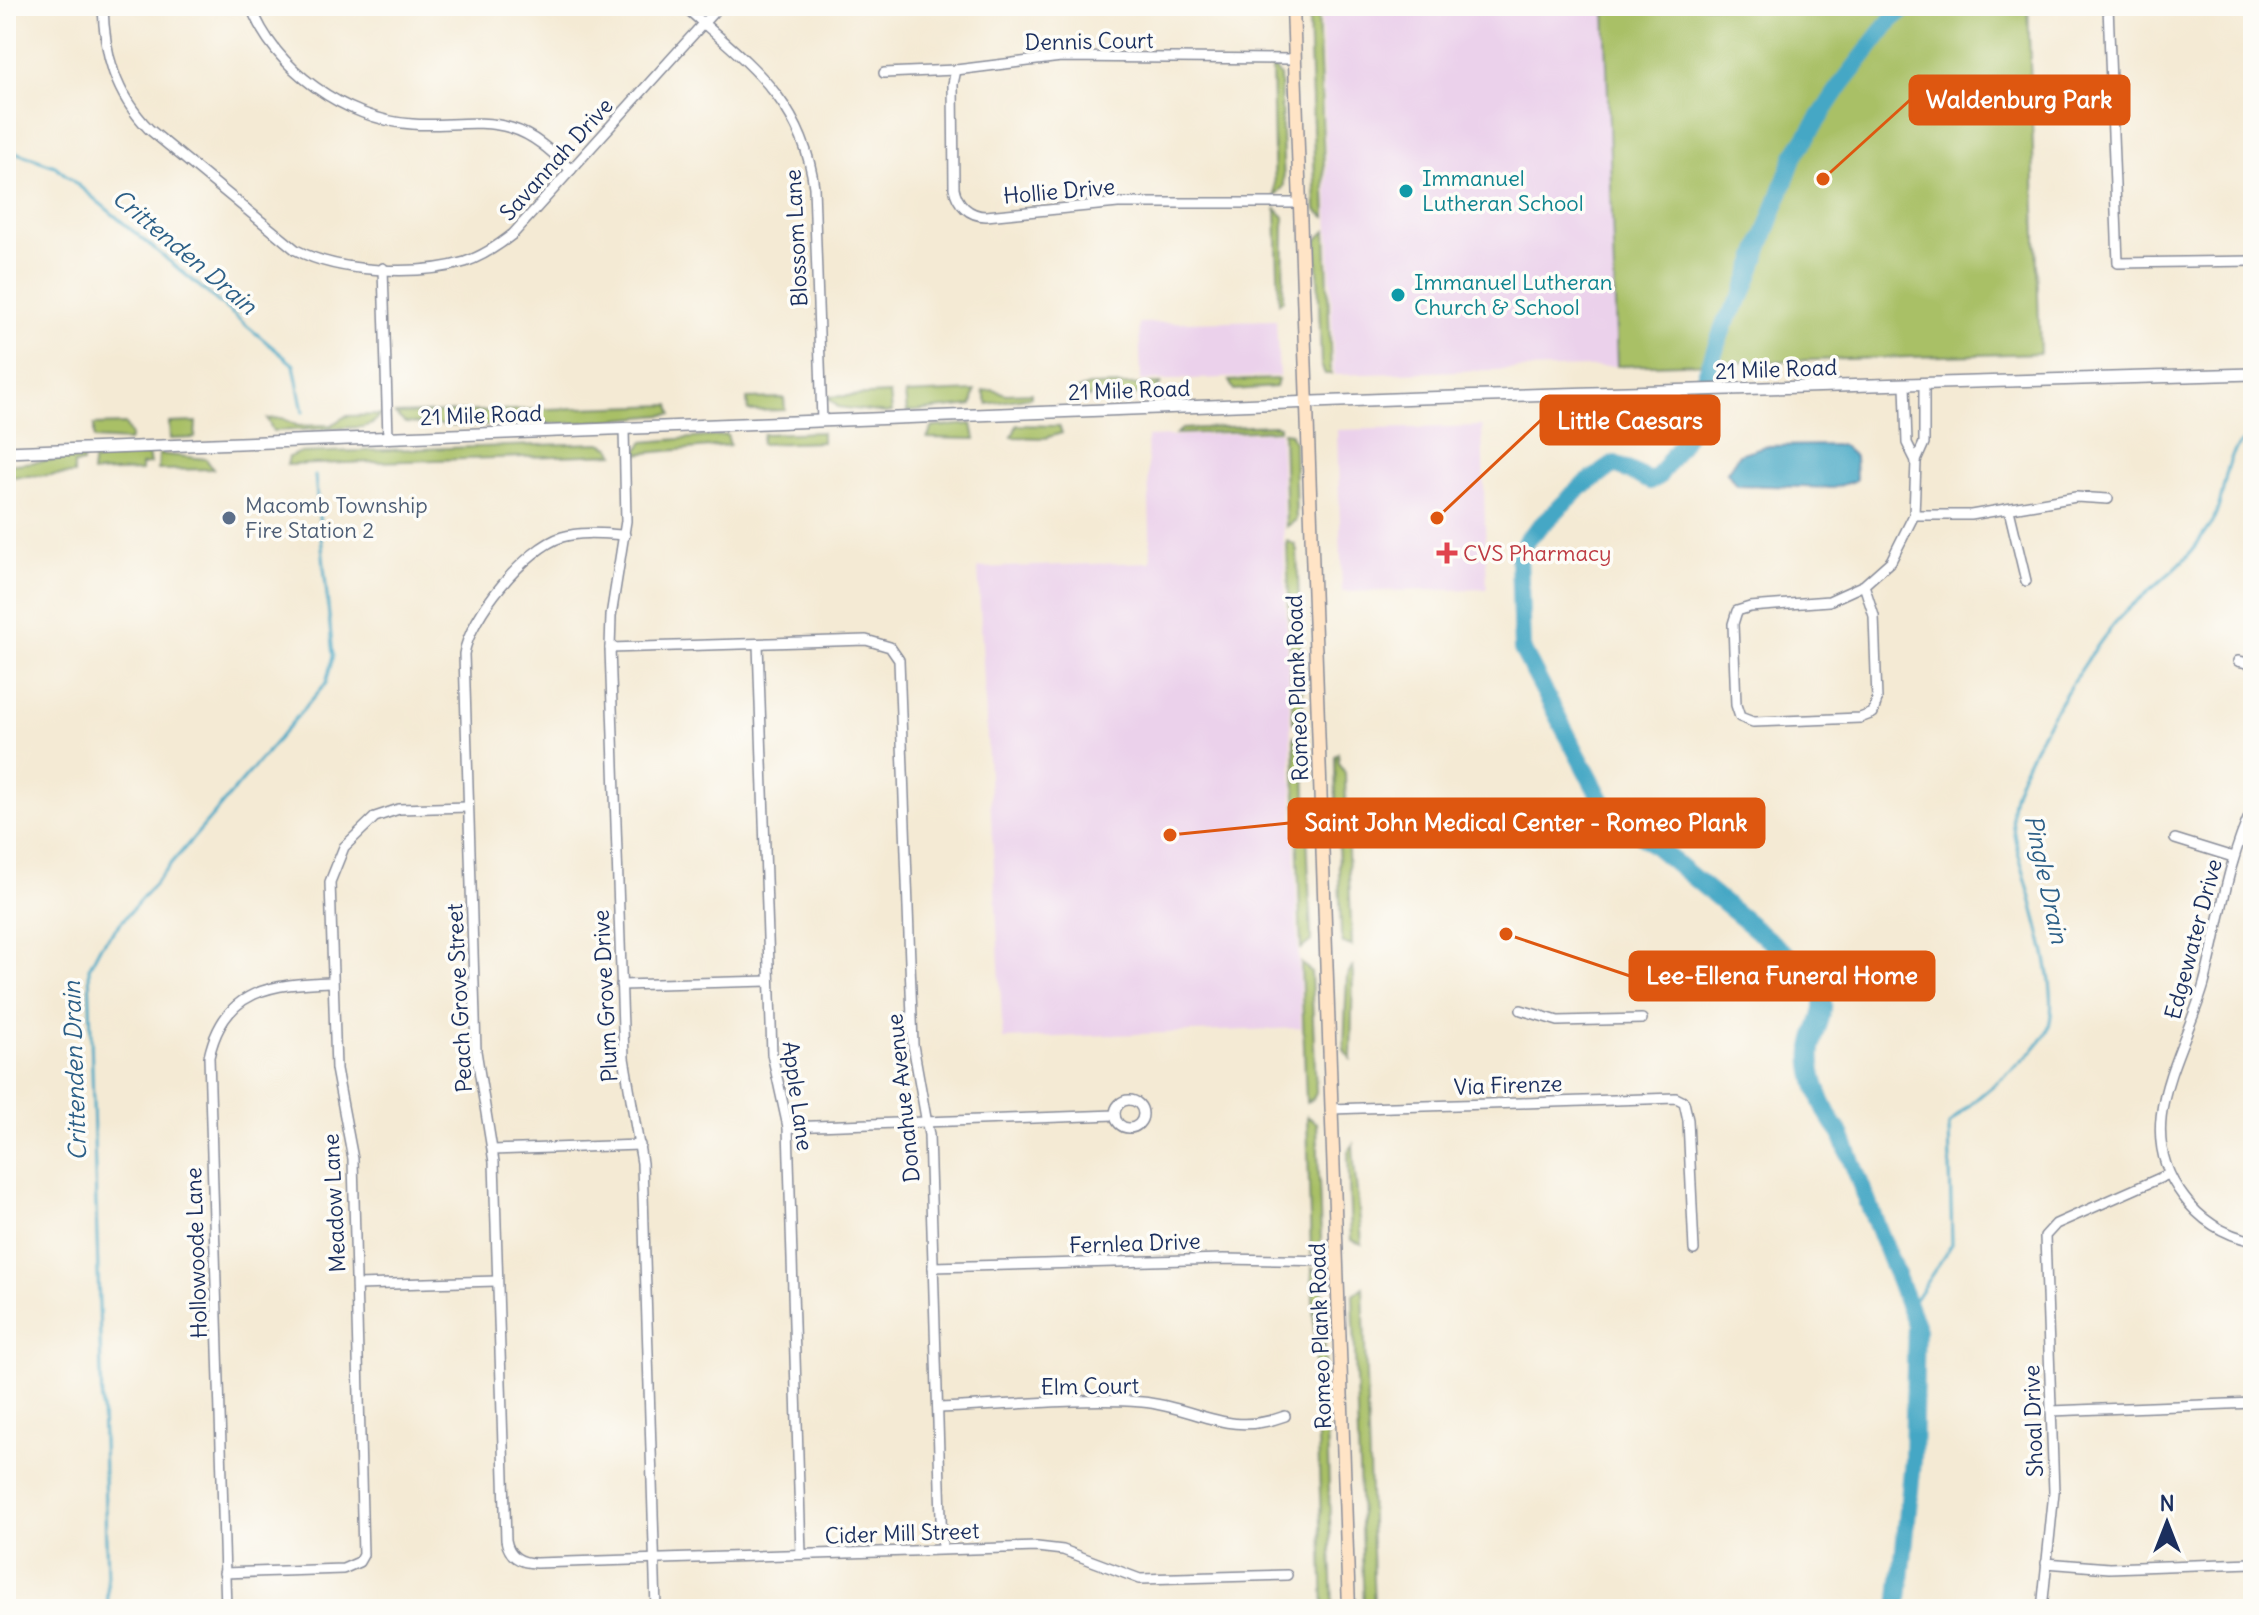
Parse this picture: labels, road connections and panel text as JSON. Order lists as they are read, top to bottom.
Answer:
{
  "streets": {
    "main road": ["Romeo Plank Road"],
    "street": [
      "Dennis Court",
      "Savannah Drive",
      "Hollie Drive",
      "Blossom Lane",
      "21 Mile Road",
      "Edgewater Drive",
      "Plum Grove Drive",
      "Peach Grove Street",
      "Via Firenze",
      "Apple Lane",
      "Donahue Avenue",
      "Meadow Lane",
      "Fernlea Drive",
      "Hollowoode Lane",
      "Elm Court",
      "Shoal Drive",
      "Cider Mill Street"
    ]
  },
  "crossings": [
    ["Dennis Court", "Hollie Drive"],
    ["Dennis Court", "Romeo Plank Road"],
    ["Savannah Drive", "Blossom Lane"],
    ["Hollie Drive", "Romeo Plank Road"],
    ["Blossom Lane", "21 Mile Road"],
    ["21 Mile Road", "Romeo Plank Road"],
    ["21 Mile Road", "Plum Grove Drive"],
    ["Romeo Plank Road", "Via Firenze"],
    ["Romeo Plank Road", "Fernlea Drive"],
    ["Edgewater Drive", "Shoal Drive"],
    ["Plum Grove Drive", "Peach Grove Street"],
    ["Plum Grove Drive", "Cider Mill Street"],
    ["Peach Grove Street", "Meadow Lane"],
    ["Peach Grove Street", "Cider Mill Street"],
    ["Apple Lane", "Donahue Avenue"],
    ["Apple Lane", "Cider Mill Street"],
    ["Donahue Avenue", "Fernlea Drive"],
    ["Donahue Avenue", "Elm Court"],
    ["Donahue Avenue", "Cider Mill Street"],
    ["Meadow Lane", "Hollowoode Lane"]
  ],
  "water": ["Crittenden Drain", "Pingle Drain"],
  "places": {
    "other": [
      "Waldenburg Park",
      "Immanuel Lutheran School",
      "Immanuel Lutheran Church & School",
      "Macomb Township Fire Station 2",
      "Little Caesars",
      "Saint John Medical Center - Romeo Plank",
      "Lee-Ellena Funeral Home"
    ],
    "health": ["CVS Pharmacy"]
  },
  "north": "top"
}
